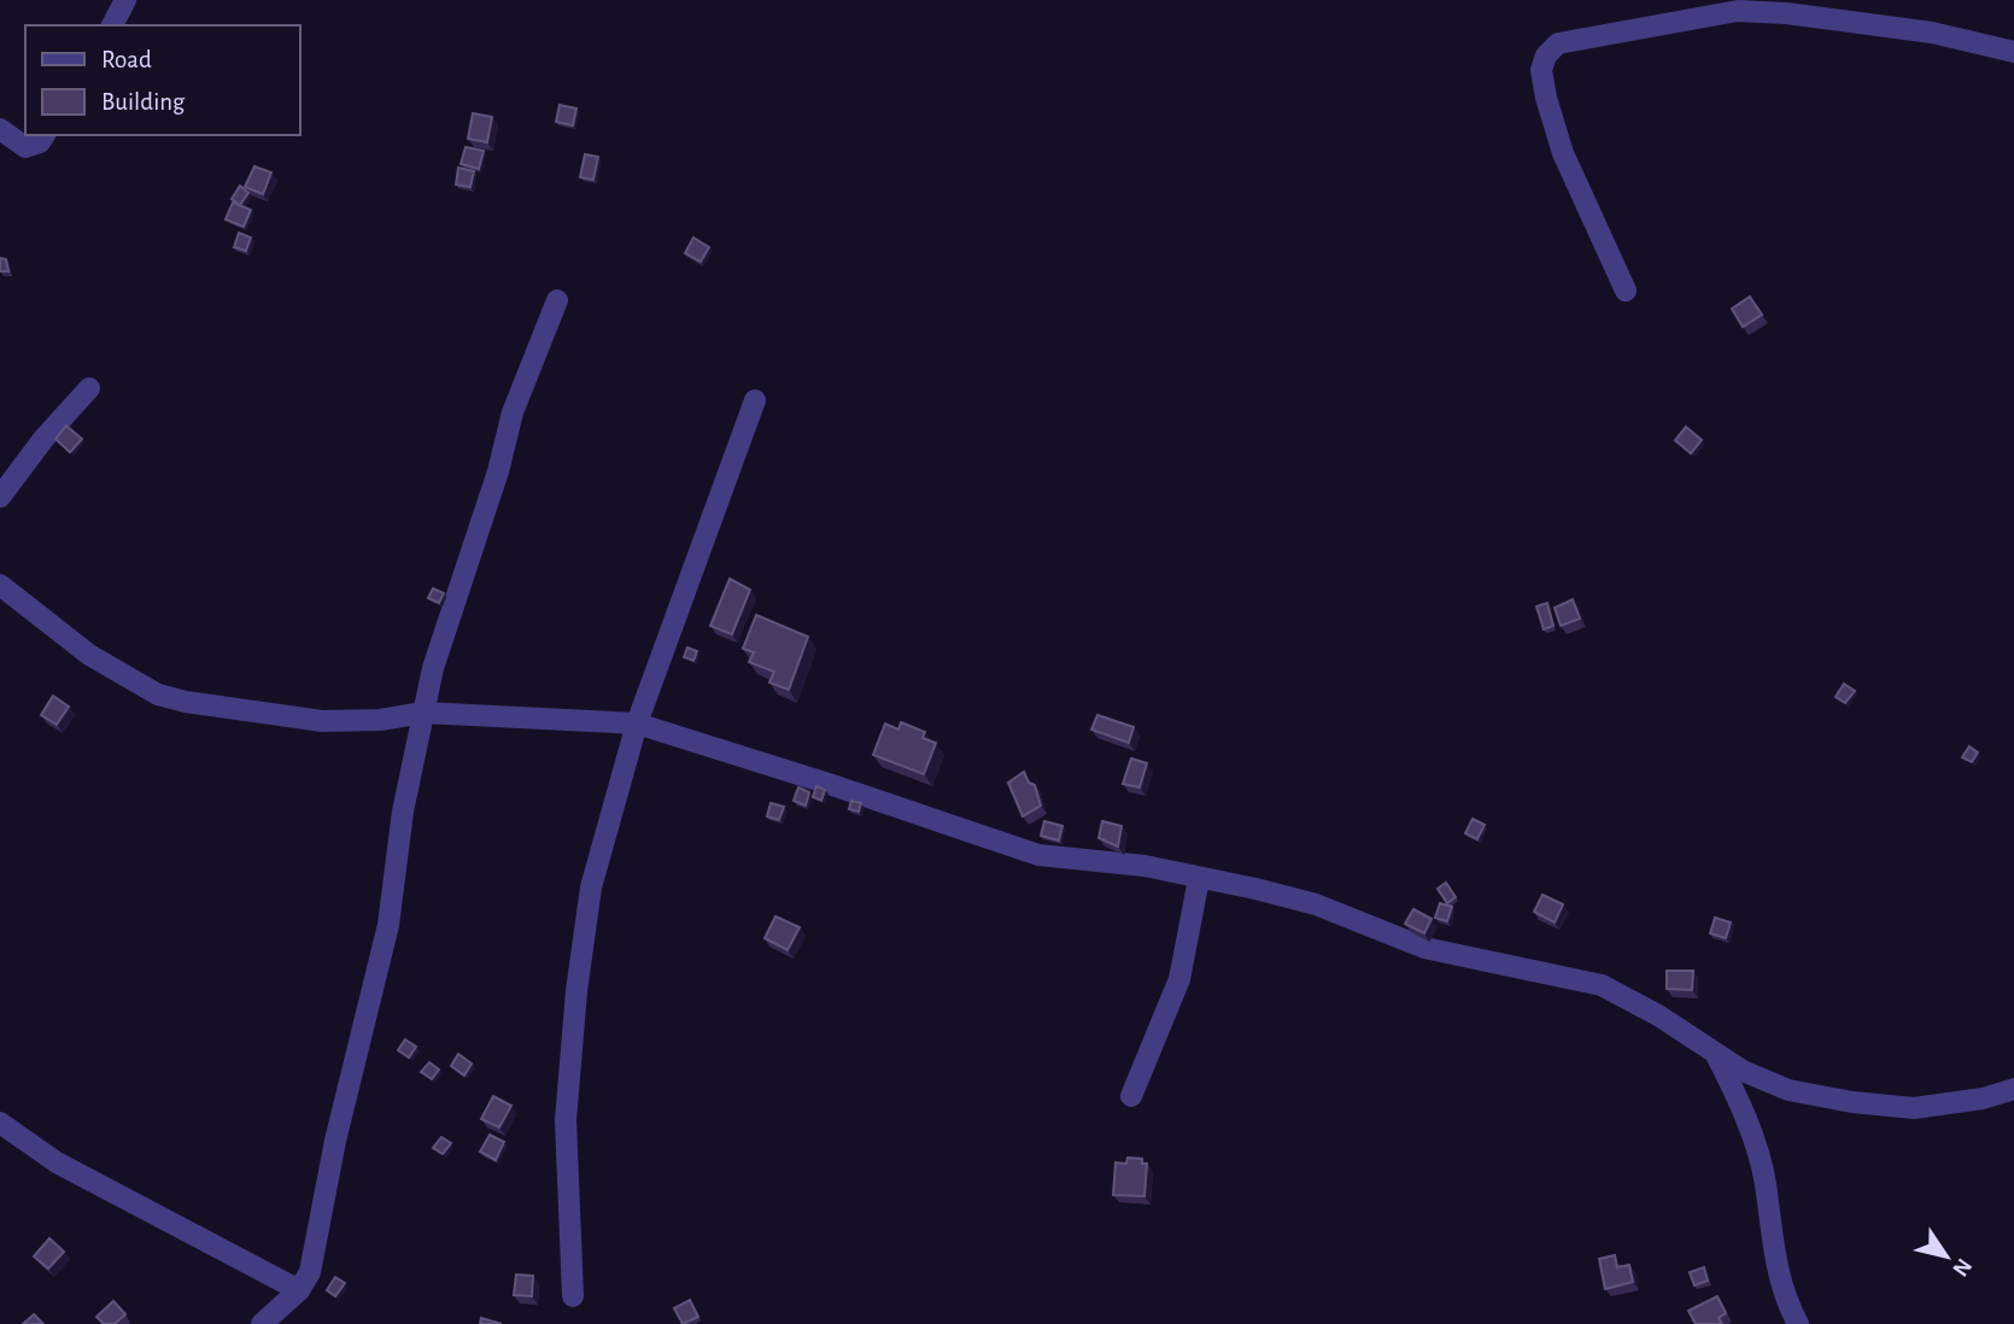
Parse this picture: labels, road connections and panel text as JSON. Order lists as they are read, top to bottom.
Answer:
{
  "legend": ["Road", "Building"],
  "north": "bottom right"
}
